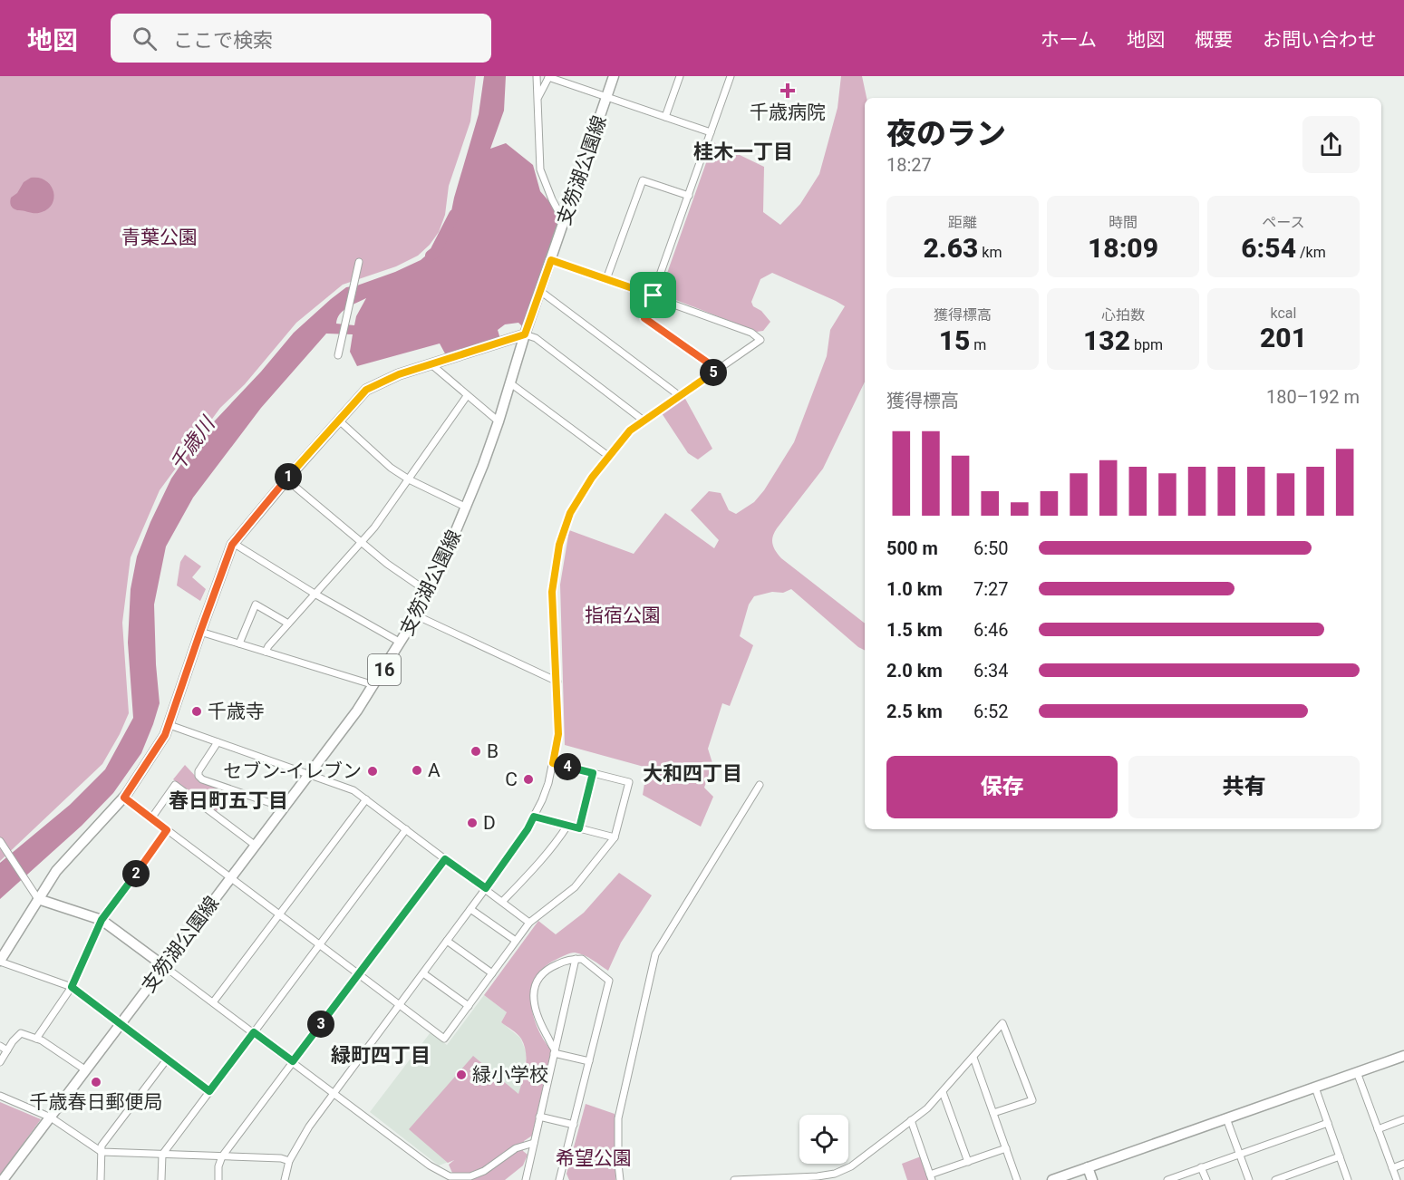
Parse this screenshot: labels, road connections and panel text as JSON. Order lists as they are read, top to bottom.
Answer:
{
  "streets": {
    "street": ["支笏湖公園線", "16"]
  },
  "districts": [
    "桂木一丁目",
    "大和四丁目",
    "春日町五丁目",
    "緑町四丁目"
  ],
  "water": ["千歳川"],
  "parks": ["青葉公園", "指宿公園", "希望公園"],
  "places": {
    "health": ["千歳病院"],
    "other": [
      "千歳寺",
      "B",
      "A",
      "セブン-イレブン",
      "C",
      "D",
      "緑小学校",
      "千歳春日郵便局"
    ]
  },
  "page": {
    "header": "地図",
    "search": "ここで検索",
    "nav": [
      "ホーム",
      "地図",
      "概要",
      "お問い合わせ"
    ],
    "heading": ["夜のラン", "18:27"],
    "stats": [
      ["距離", "2.63 km"],
      ["時間", "18:09"],
      ["ペース", "6:54 /km"],
      ["獲得標高", "15 m"],
      ["心拍数", "132 bpm"],
      ["kcal", "201"]
    ],
    "pins": [
      "5",
      "1",
      "4",
      "2",
      "3"
    ],
    "chart": ["獲得標高", "180–192 m"],
    "list": [
      {
        "name": "500 m",
        "note": "6:50"
      },
      {
        "name": "1.0 km",
        "note": "7:27"
      },
      {
        "name": "1.5 km",
        "note": "6:46"
      },
      {
        "name": "2.0 km",
        "note": "6:34"
      },
      {
        "name": "2.5 km",
        "note": "6:52"
      }
    ],
    "buttons": ["保存", "共有"]
  }
}
